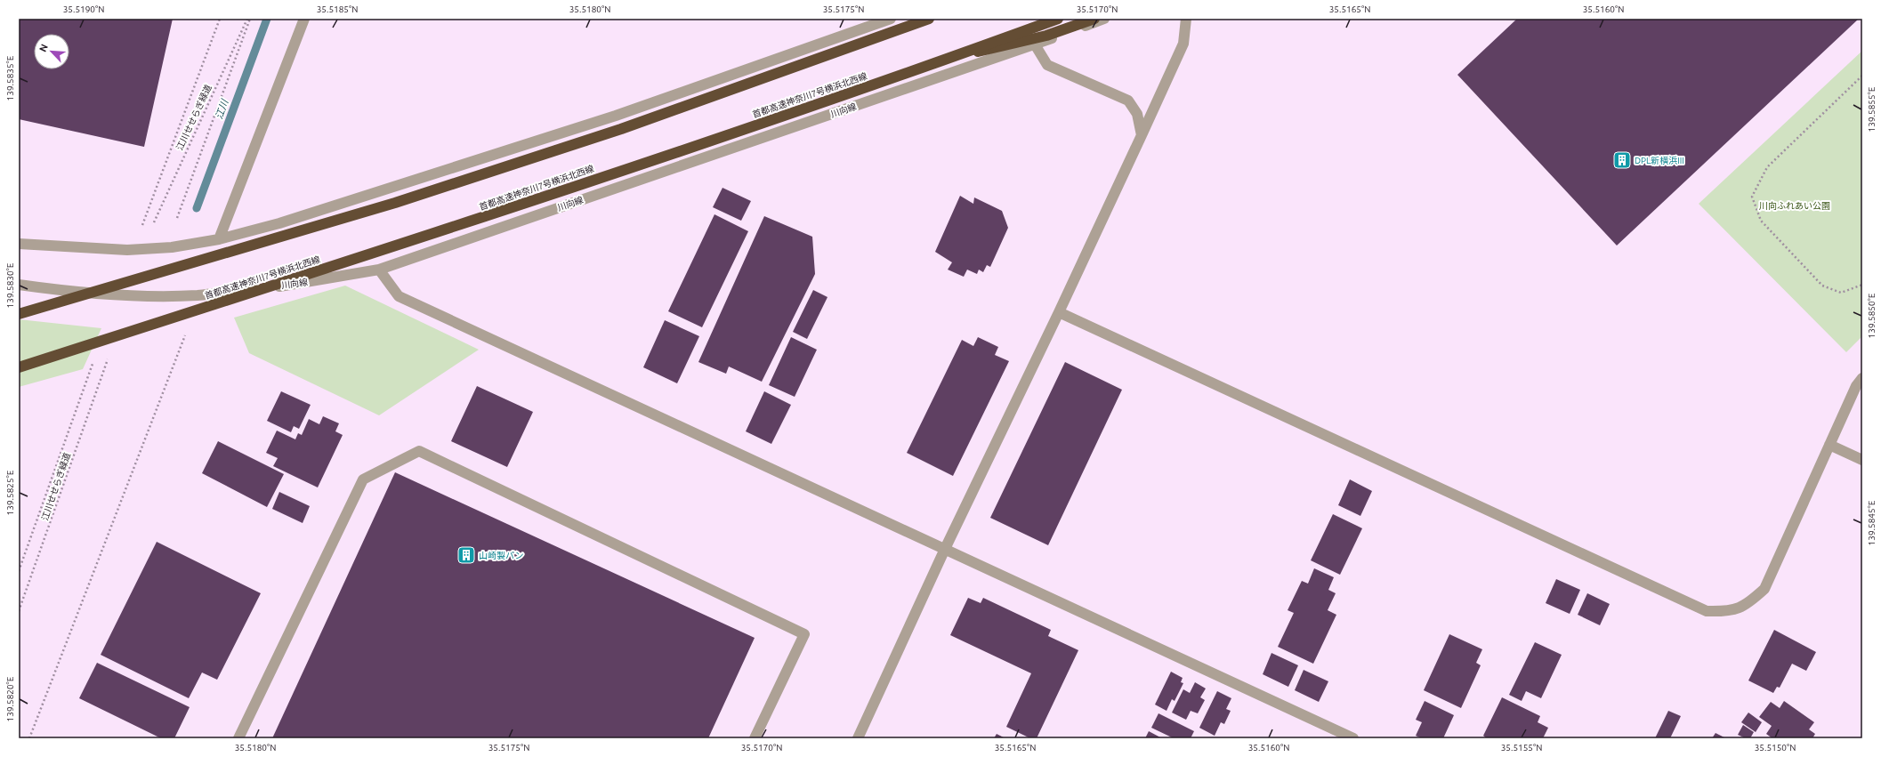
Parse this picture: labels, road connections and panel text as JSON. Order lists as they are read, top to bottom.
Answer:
{
  "streets": {
    "highway": ["首都高速神奈川7号横浜北西線"],
    "street": ["川向線"],
    "path": ["江川せせらぎ緑道"]
  },
  "water": ["江川"],
  "parks": ["川向ふれあい公園"],
  "places": {
    "building": ["DPL新横浜III", "山崎製パン"]
  },
  "north": "top left",
  "coordinates": [
    "35.5190°N",
    "35.5185°N",
    "35.5180°N",
    "35.5175°N",
    "35.5170°N",
    "35.5165°N",
    "35.5160°N",
    "139.5835°E",
    "139.5855°E",
    "139.5830°E",
    "139.5850°E",
    "139.5825°E",
    "139.5845°E",
    "139.5820°E",
    "35.5155°N",
    "35.5150°N"
  ]
}
